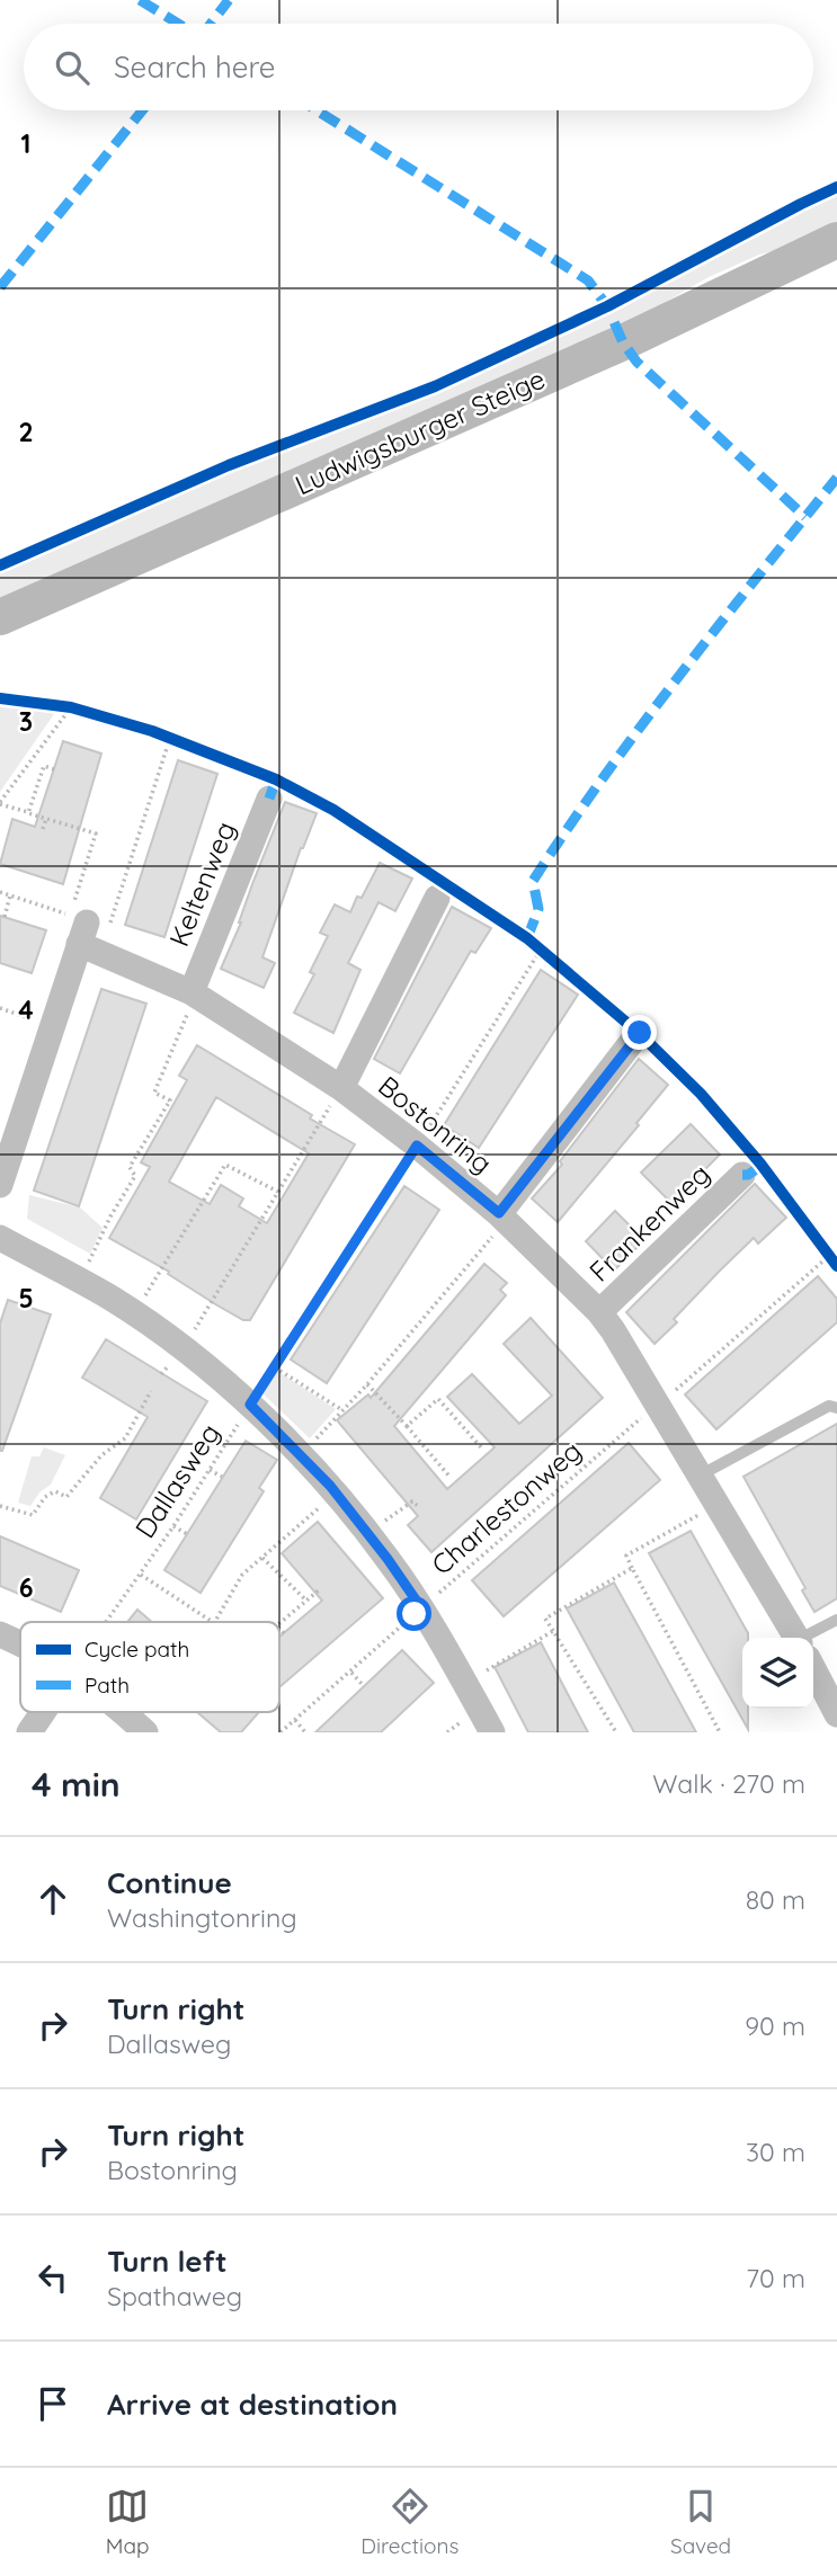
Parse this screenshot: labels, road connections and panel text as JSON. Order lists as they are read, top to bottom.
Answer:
{
  "streets": {
    "main road": ["Ludwigsburger Steige"],
    "street": ["Keltenweg", "Bostonring", "Frankenweg"],
    "path": ["Dallasweg", "Charlestonweg"]
  },
  "crossings": [
    ["Keltenweg", "Bostonring"],
    ["Bostonring", "Frankenweg"],
    ["Bostonring", "Dallasweg"]
  ],
  "legend": ["Cycle path", "Path"],
  "page": {
    "search": "Search here",
    "heading": ["4 min", "Walk · 270 m"],
    "list": [
      ["Continue", "Washingtonring", "80 m"],
      ["Turn right", "Dallasweg", "90 m"],
      ["Turn right", "Bostonring", "30 m"],
      ["Turn left", "Spathaweg", "70 m"],
      "Arrive at destination"
    ],
    "nav": ["Map", "Directions", "Saved"]
  },
  "grid": {
    "rows": [
      "1",
      "2",
      "3",
      "4",
      "5",
      "6"
    ]
  }
}
